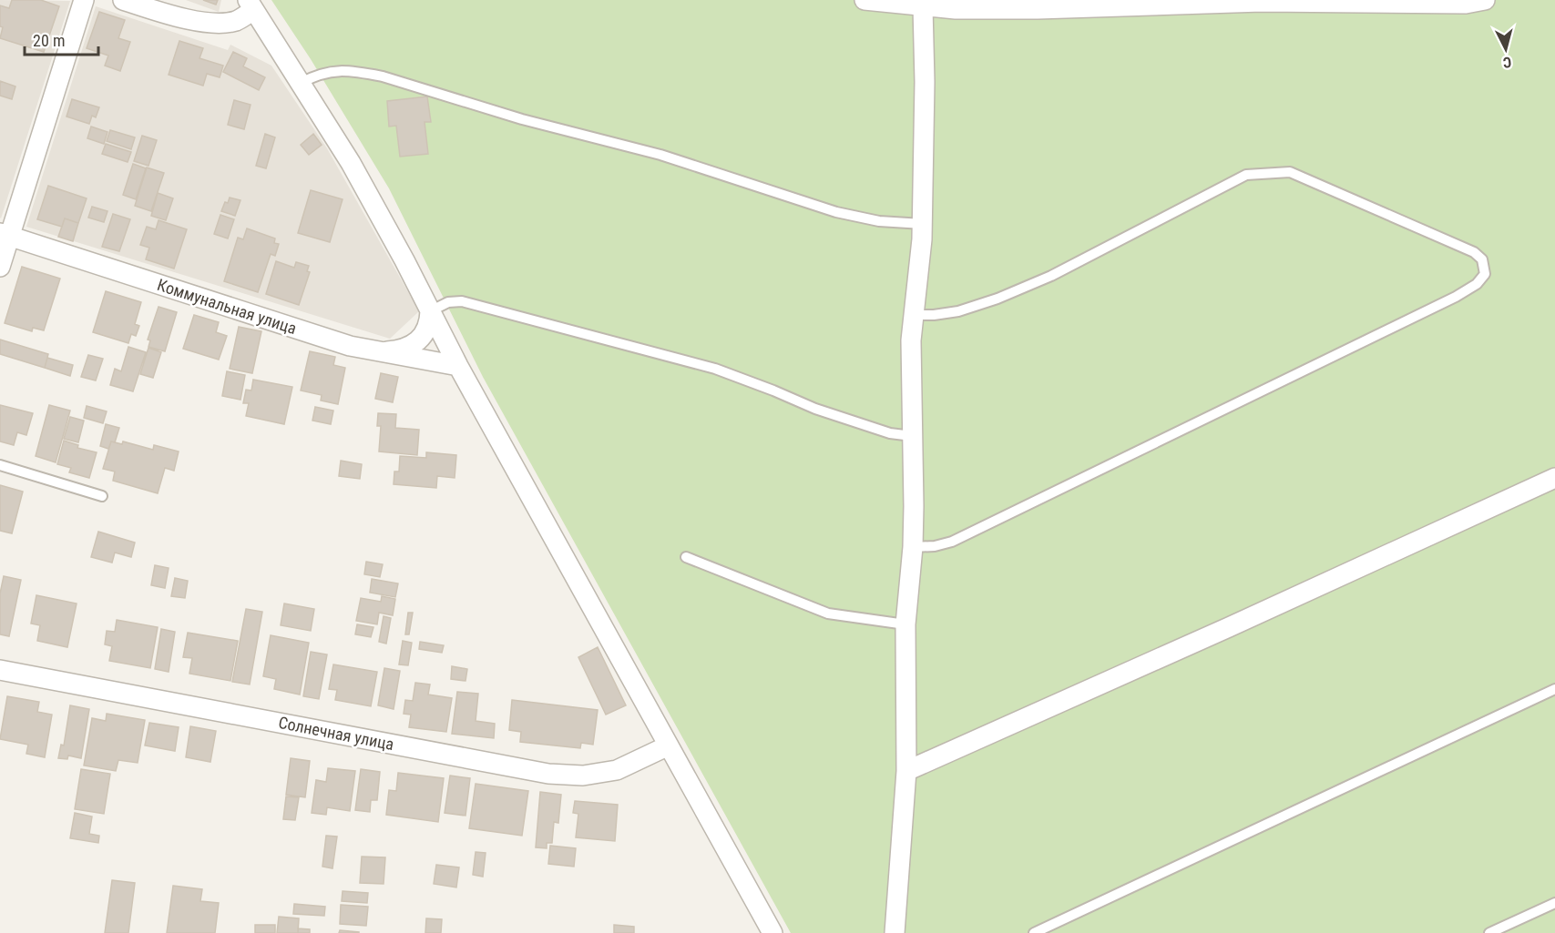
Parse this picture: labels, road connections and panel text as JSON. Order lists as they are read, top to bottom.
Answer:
{
  "streets": {
    "street": ["Коммунальная улица", "Солнечная улица"]
  },
  "scale_bar": "20 m",
  "north": "bottom"
}
